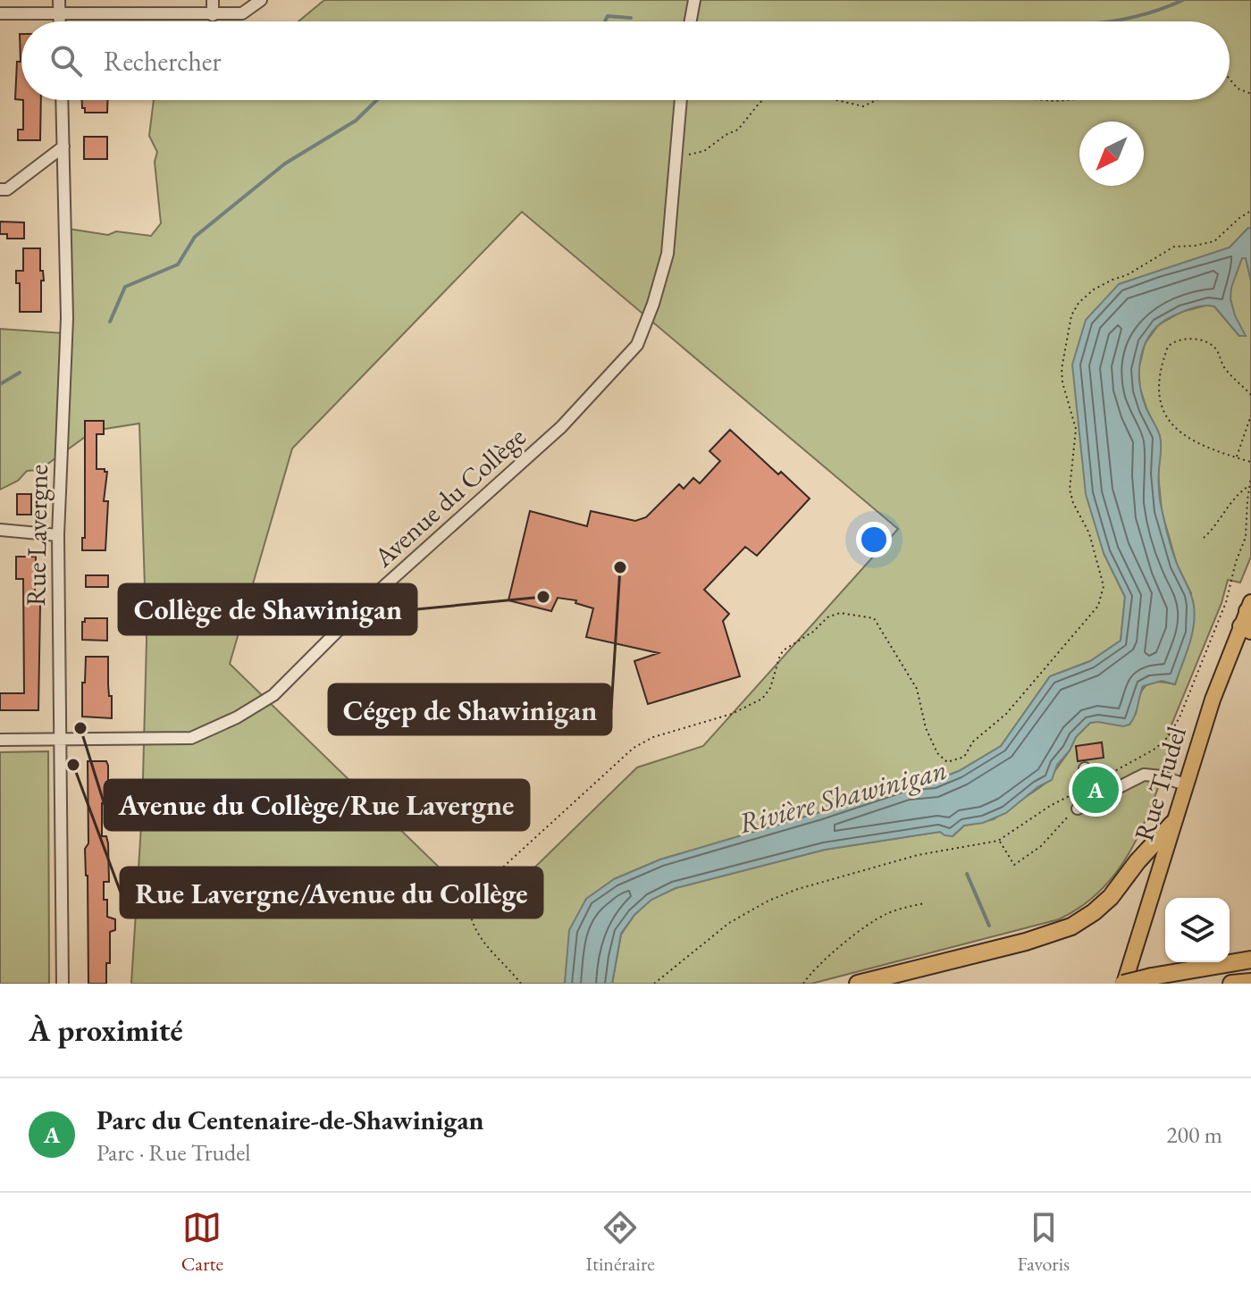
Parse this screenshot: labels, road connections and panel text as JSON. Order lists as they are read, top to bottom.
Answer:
{
  "streets": {
    "main road": ["Rue Trudel"],
    "street": ["Avenue du Collège", "Rue Lavergne"]
  },
  "crossings": [
    ["Avenue du Collège", "Rue Lavergne"]
  ],
  "water": ["Rivière Shawinigan"],
  "places": [
    "Cégep de Shawinigan",
    "Collège de Shawinigan",
    "Avenue du Collège/Rue Lavergne",
    "Rue Lavergne/Avenue du Collège"
  ],
  "north": "bottom left",
  "page": {
    "search": "Rechercher",
    "pins": "A",
    "heading": "À proximité",
    "list": [
      {
        "mark": "A",
        "name": "Parc du Centenaire-de-Shawinigan",
        "note": "Parc · Rue Trudel",
        "value": "200 m"
      }
    ],
    "nav": ["Carte", "Itinéraire", "Favoris"]
  }
}
